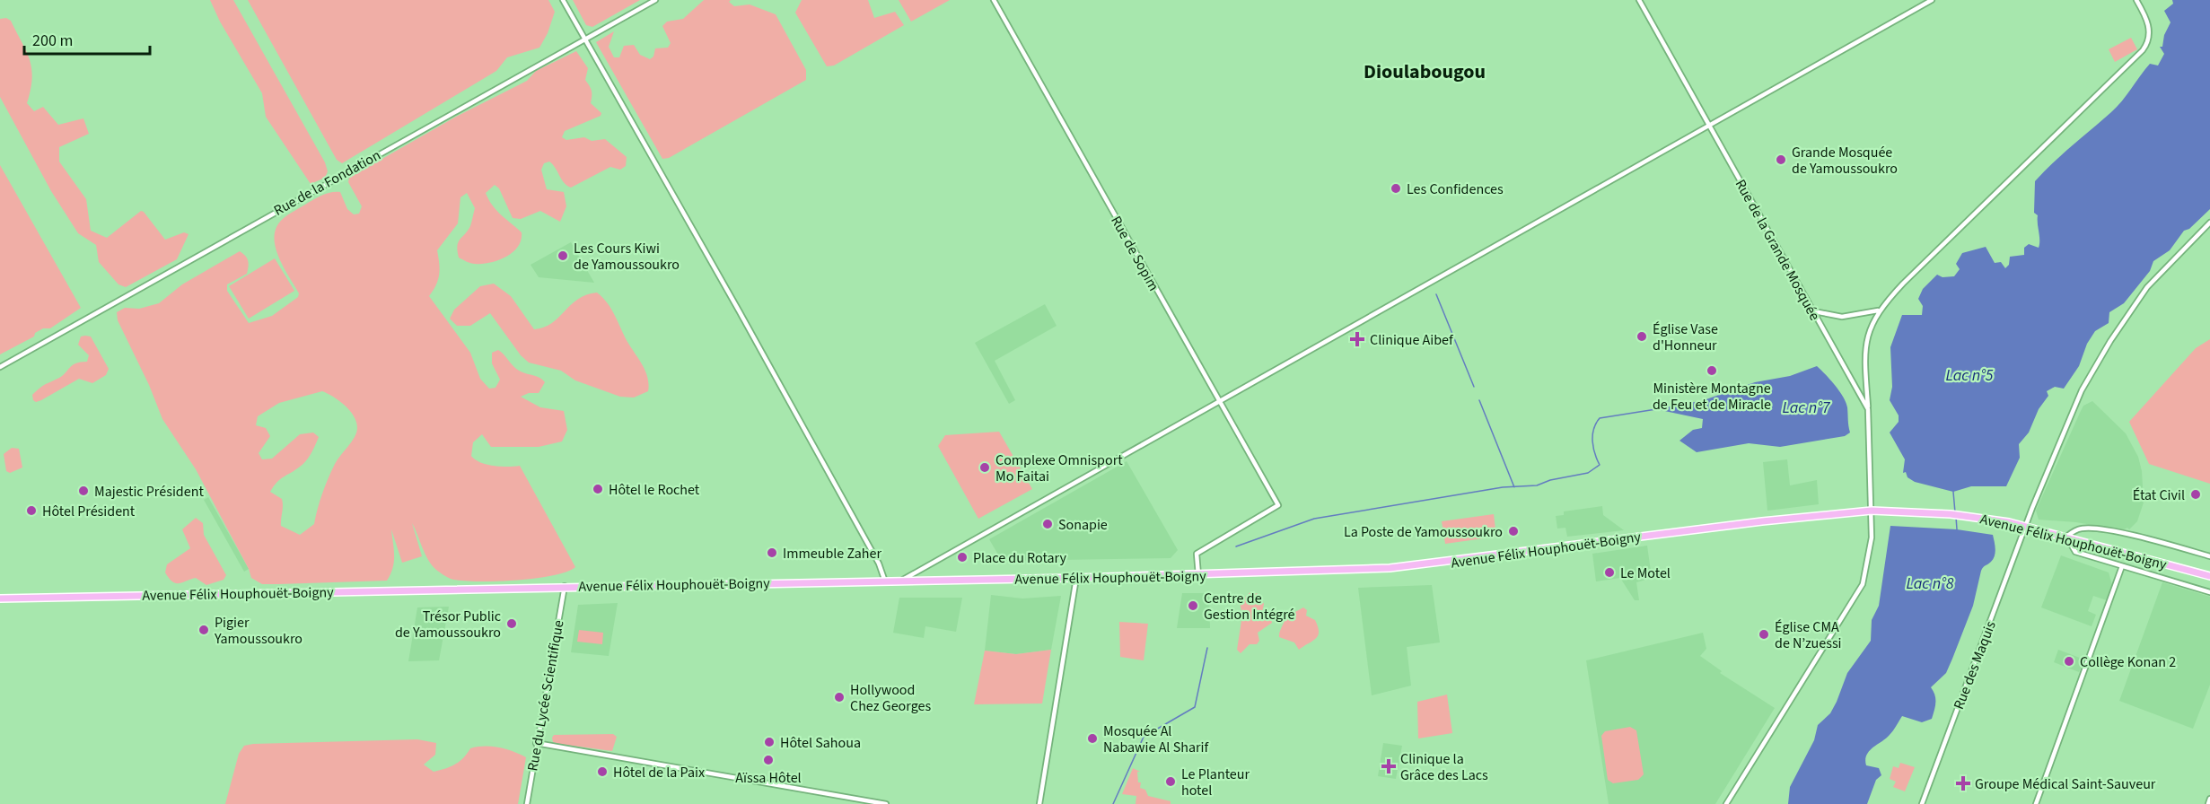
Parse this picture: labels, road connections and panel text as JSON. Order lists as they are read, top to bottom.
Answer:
{
  "streets": {
    "highway": ["Avenue Félix Houphouët-Boigny"],
    "street": [
      "Rue de la Fondation",
      "Rue de la Grande Mosquée",
      "Rue de Sopim",
      "Rue des Maquis",
      "Rue du Lycée Scientifique"
    ]
  },
  "crossings": [
    ["Rue de la Grande Mosquée", "Avenue Félix Houphouët-Boigny"],
    ["Rue de Sopim", "Avenue Félix Houphouët-Boigny"],
    ["Avenue Félix Houphouët-Boigny", "Rue des Maquis"],
    ["Avenue Félix Houphouët-Boigny", "Rue du Lycée Scientifique"]
  ],
  "districts": ["Dioulabougou"],
  "water": ["Lac n°5", "Lac n°7", "Lac n°8"],
  "places": {
    "other": [
      "Grande Mosquée de Yamoussoukro",
      "Les Confidences",
      "Les Cours Kiwi de Yamoussoukro",
      "Église Vase d'Honneur",
      "Ministère Montagne de Feu et de Miracle",
      "Complexe Omnisport Mo Faitai",
      "Hôtel le Rochet",
      "Majestic Président",
      "État Civil",
      "Hôtel Président",
      "Sonapie",
      "La Poste de Yamoussoukro",
      "Immeuble Zaher",
      "Place du Rotary",
      "Le Motel",
      "Centre de Gestion Intégré",
      "Trésor Public de Yamoussoukro",
      "Pigier Yamoussoukro",
      "Église CMA de N’zuessi",
      "Collège Konan 2",
      "Hollywood Chez Georges",
      "Mosquée Al Nabawie Al Sharif",
      "Hôtel Sahoua",
      "Aïssa Hôtel",
      "Hôtel de la Paix",
      "Le Planteur hotel"
    ],
    "health": ["Clinique Aibef", "Clinique la Grâce des Lacs", "Groupe Médical Saint-Sauveur"]
  },
  "scale_bar": "200 m"
}
